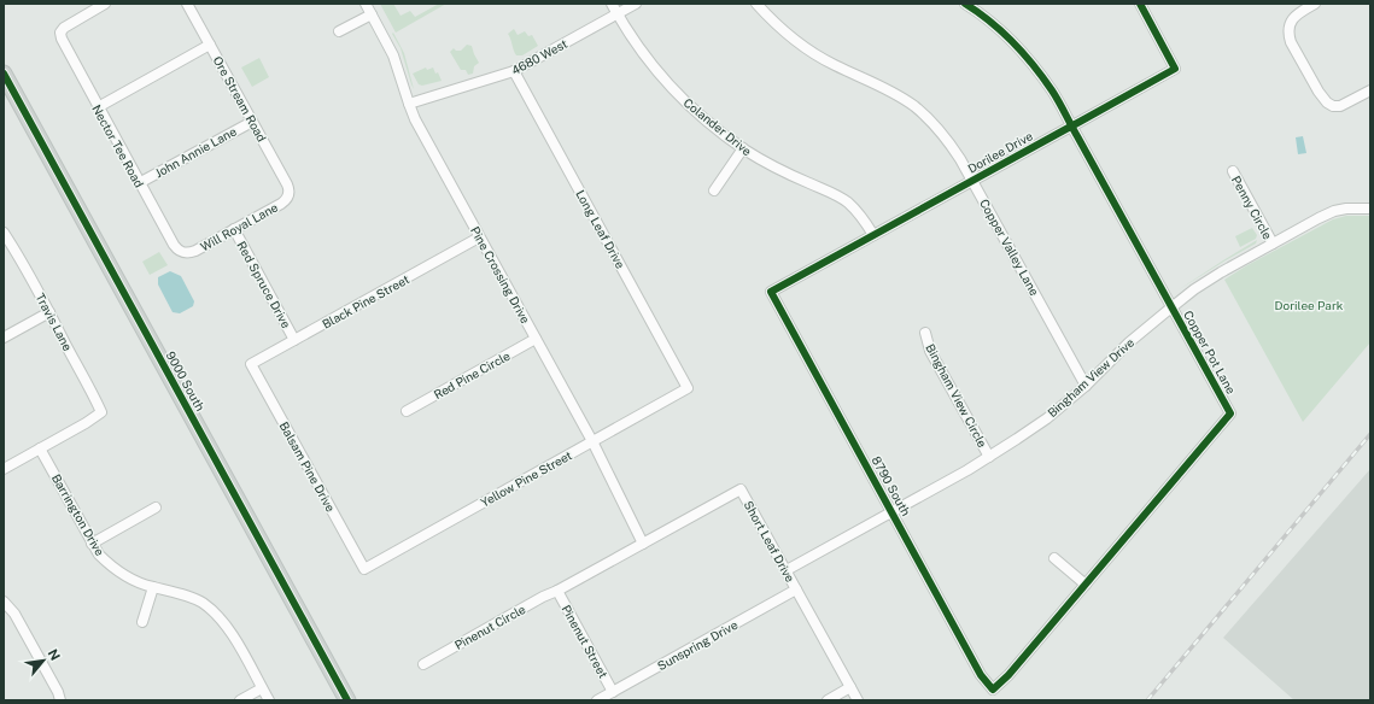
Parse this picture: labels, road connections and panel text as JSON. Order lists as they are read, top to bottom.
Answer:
{
  "streets": {
    "main road": ["9000 South"],
    "street": [
      "4680 West",
      "Ore Stream Road",
      "Colander Drive",
      "Nector Tee Road",
      "John Annie Lane",
      "Dorilee Drive",
      "Penny Circle",
      "Will Royal Lane",
      "Long Leaf Drive",
      "Copper Valley Lane",
      "Pine Crossing Drive",
      "Red Spruce Drive",
      "Black Pine Street",
      "Travis Lane",
      "Copper Pot Lane",
      "Red Pine Circle",
      "Bingham View Drive",
      "Bingham View Circle",
      "Balsam Pine Drive",
      "Yellow Pine Street",
      "8790 South",
      "Barrington Drive",
      "Short Leaf Drive",
      "Pinenut Circle",
      "Pinenut Street",
      "Sunspring Drive"
    ]
  },
  "crossings": [
    ["4680 West", "Colander Drive"],
    ["4680 West", "Long Leaf Drive"],
    ["4680 West", "Pine Crossing Drive"],
    ["Ore Stream Road", "John Annie Lane"],
    ["Ore Stream Road", "Will Royal Lane"],
    ["Colander Drive", "Dorilee Drive"],
    ["Nector Tee Road", "John Annie Lane"],
    ["Nector Tee Road", "Will Royal Lane"],
    ["Dorilee Drive", "Copper Valley Lane"],
    ["Dorilee Drive", "Copper Pot Lane"],
    ["Dorilee Drive", "8790 South"],
    ["Penny Circle", "Bingham View Drive"],
    ["Will Royal Lane", "Red Spruce Drive"],
    ["Long Leaf Drive", "Yellow Pine Street"],
    ["Copper Valley Lane", "Bingham View Drive"],
    ["Pine Crossing Drive", "Black Pine Street"],
    ["Pine Crossing Drive", "Red Pine Circle"],
    ["Pine Crossing Drive", "Yellow Pine Street"],
    ["Pine Crossing Drive", "Short Leaf Drive"],
    ["Red Spruce Drive", "Black Pine Street"],
    ["Black Pine Street", "Balsam Pine Drive"],
    ["Travis Lane", "Barrington Drive"],
    ["Copper Pot Lane", "Bingham View Drive"],
    ["Copper Pot Lane", "8790 South"],
    ["Bingham View Drive", "Bingham View Circle"],
    ["Bingham View Drive", "8790 South"],
    ["Bingham View Drive", "Short Leaf Drive"],
    ["Balsam Pine Drive", "Yellow Pine Street"],
    ["Short Leaf Drive", "Pinenut Circle"],
    ["Short Leaf Drive", "Pinenut Street"],
    ["Short Leaf Drive", "Sunspring Drive"],
    ["Pinenut Circle", "Pinenut Street"],
    ["Pinenut Street", "Sunspring Drive"]
  ],
  "parks": ["Dorilee Park"],
  "north": "top right"
}
